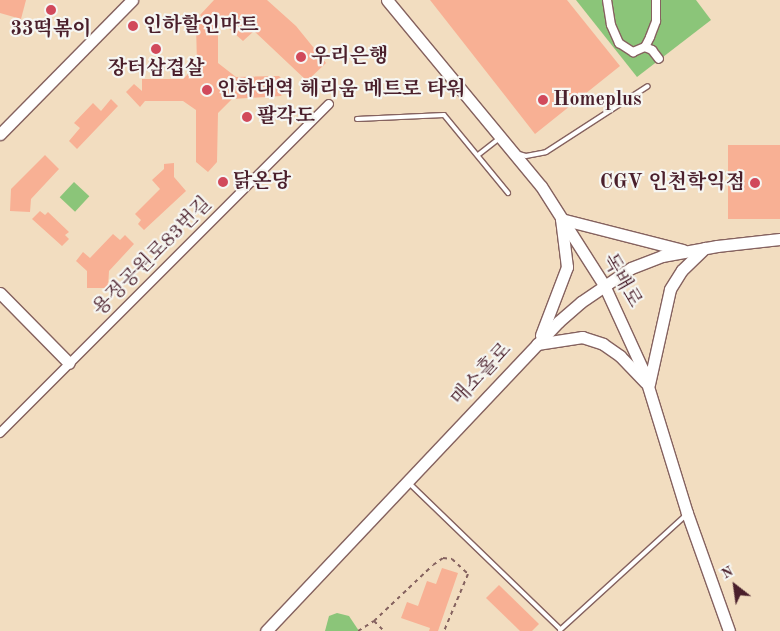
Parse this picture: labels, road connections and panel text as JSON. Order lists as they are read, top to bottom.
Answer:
{
  "streets": {
    "main road": ["독배로", "매소홀로"],
    "street": ["용정공원로83번길"]
  },
  "crossings": [
    ["독배로", "매소홀로"]
  ],
  "places": [
    "33떡볶이",
    "인하할인마트",
    "장터삼겹살",
    "우리은행",
    "인하대역 헤리움 메트로 타워",
    "Homeplus",
    "팔각도",
    "닭온당",
    "CGV 인천학익점"
  ],
  "north": "top left"
}
